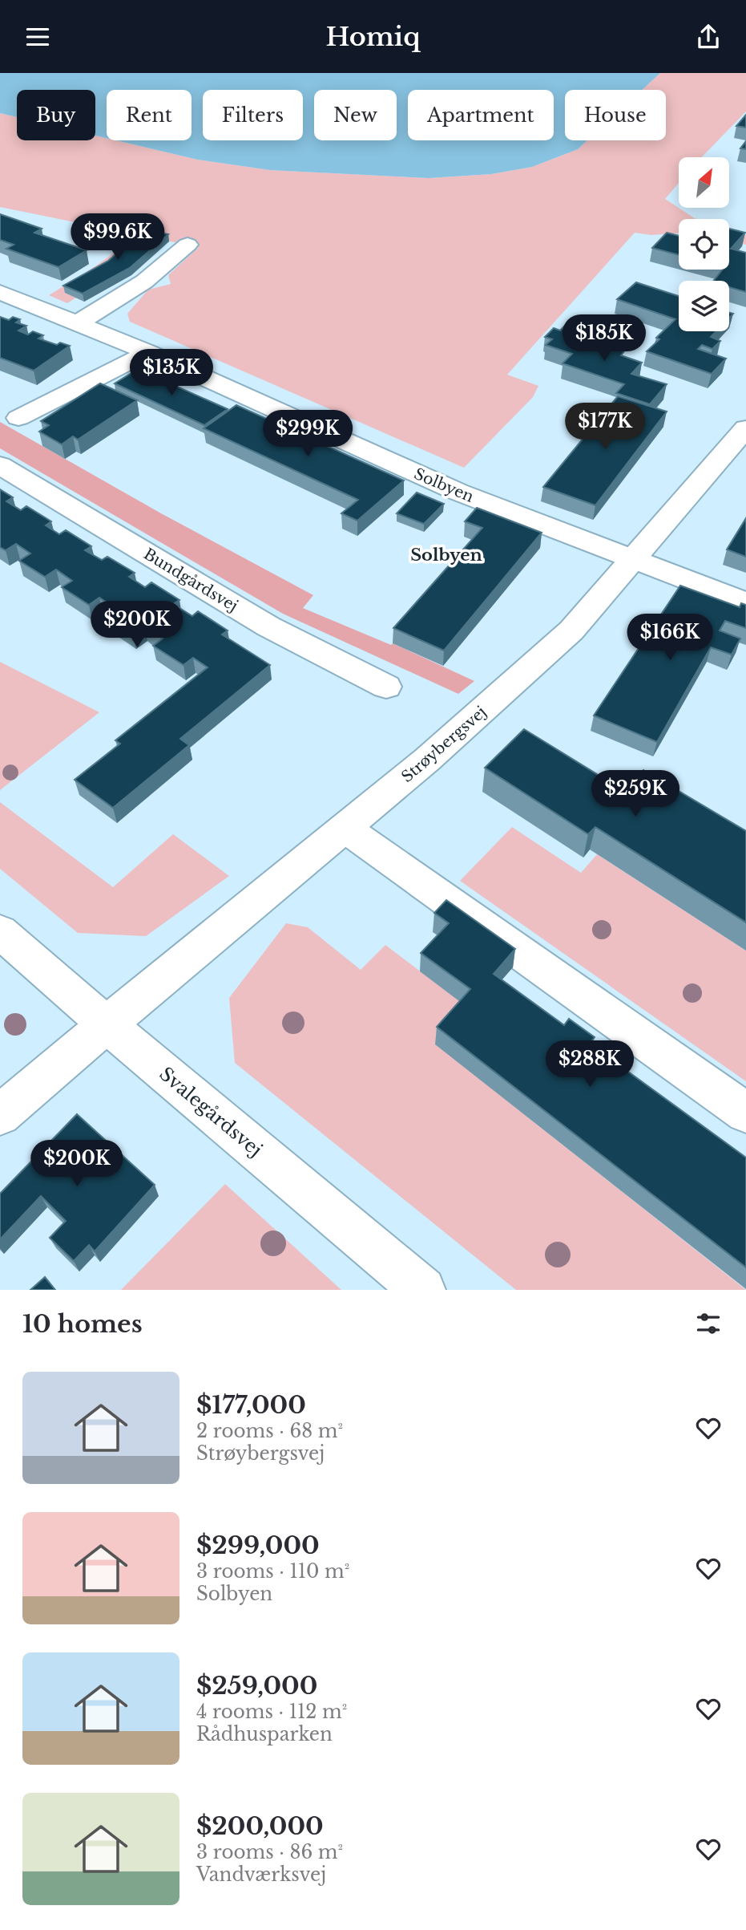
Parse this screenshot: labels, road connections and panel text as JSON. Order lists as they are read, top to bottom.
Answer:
{
  "streets": {
    "street": [
      "Solbyen",
      "Bundgårdsvej",
      "Strøybergsvej",
      "Svalegårdsvej"
    ]
  },
  "crossings": [
    ["Solbyen", "Strøybergsvej"],
    ["Strøybergsvej", "Svalegårdsvej"]
  ],
  "districts": ["Solbyen"],
  "north": "top right",
  "page": {
    "header": "Homiq",
    "chip": [
      "Buy",
      "Rent",
      "Filters",
      "New",
      "Apartment",
      "House"
    ],
    "price": [
      "$99.6K",
      "$185K",
      "$135K",
      "$177K",
      "$299K",
      "$200K",
      "$166K",
      "$259K",
      "$288K",
      "$200K"
    ],
    "heading": "10 homes",
    "list": [
      {
        "name": "$177,000",
        "note": "2 rooms · 68 m² · Strøybergsvej"
      },
      {
        "name": "$299,000",
        "note": "3 rooms · 110 m² · Solbyen"
      },
      {
        "name": "$259,000",
        "note": "4 rooms · 112 m² · Rådhusparken"
      },
      {
        "name": "$200,000",
        "note": "3 rooms · 86 m² · Vandværksvej"
      }
    ]
  }
}
